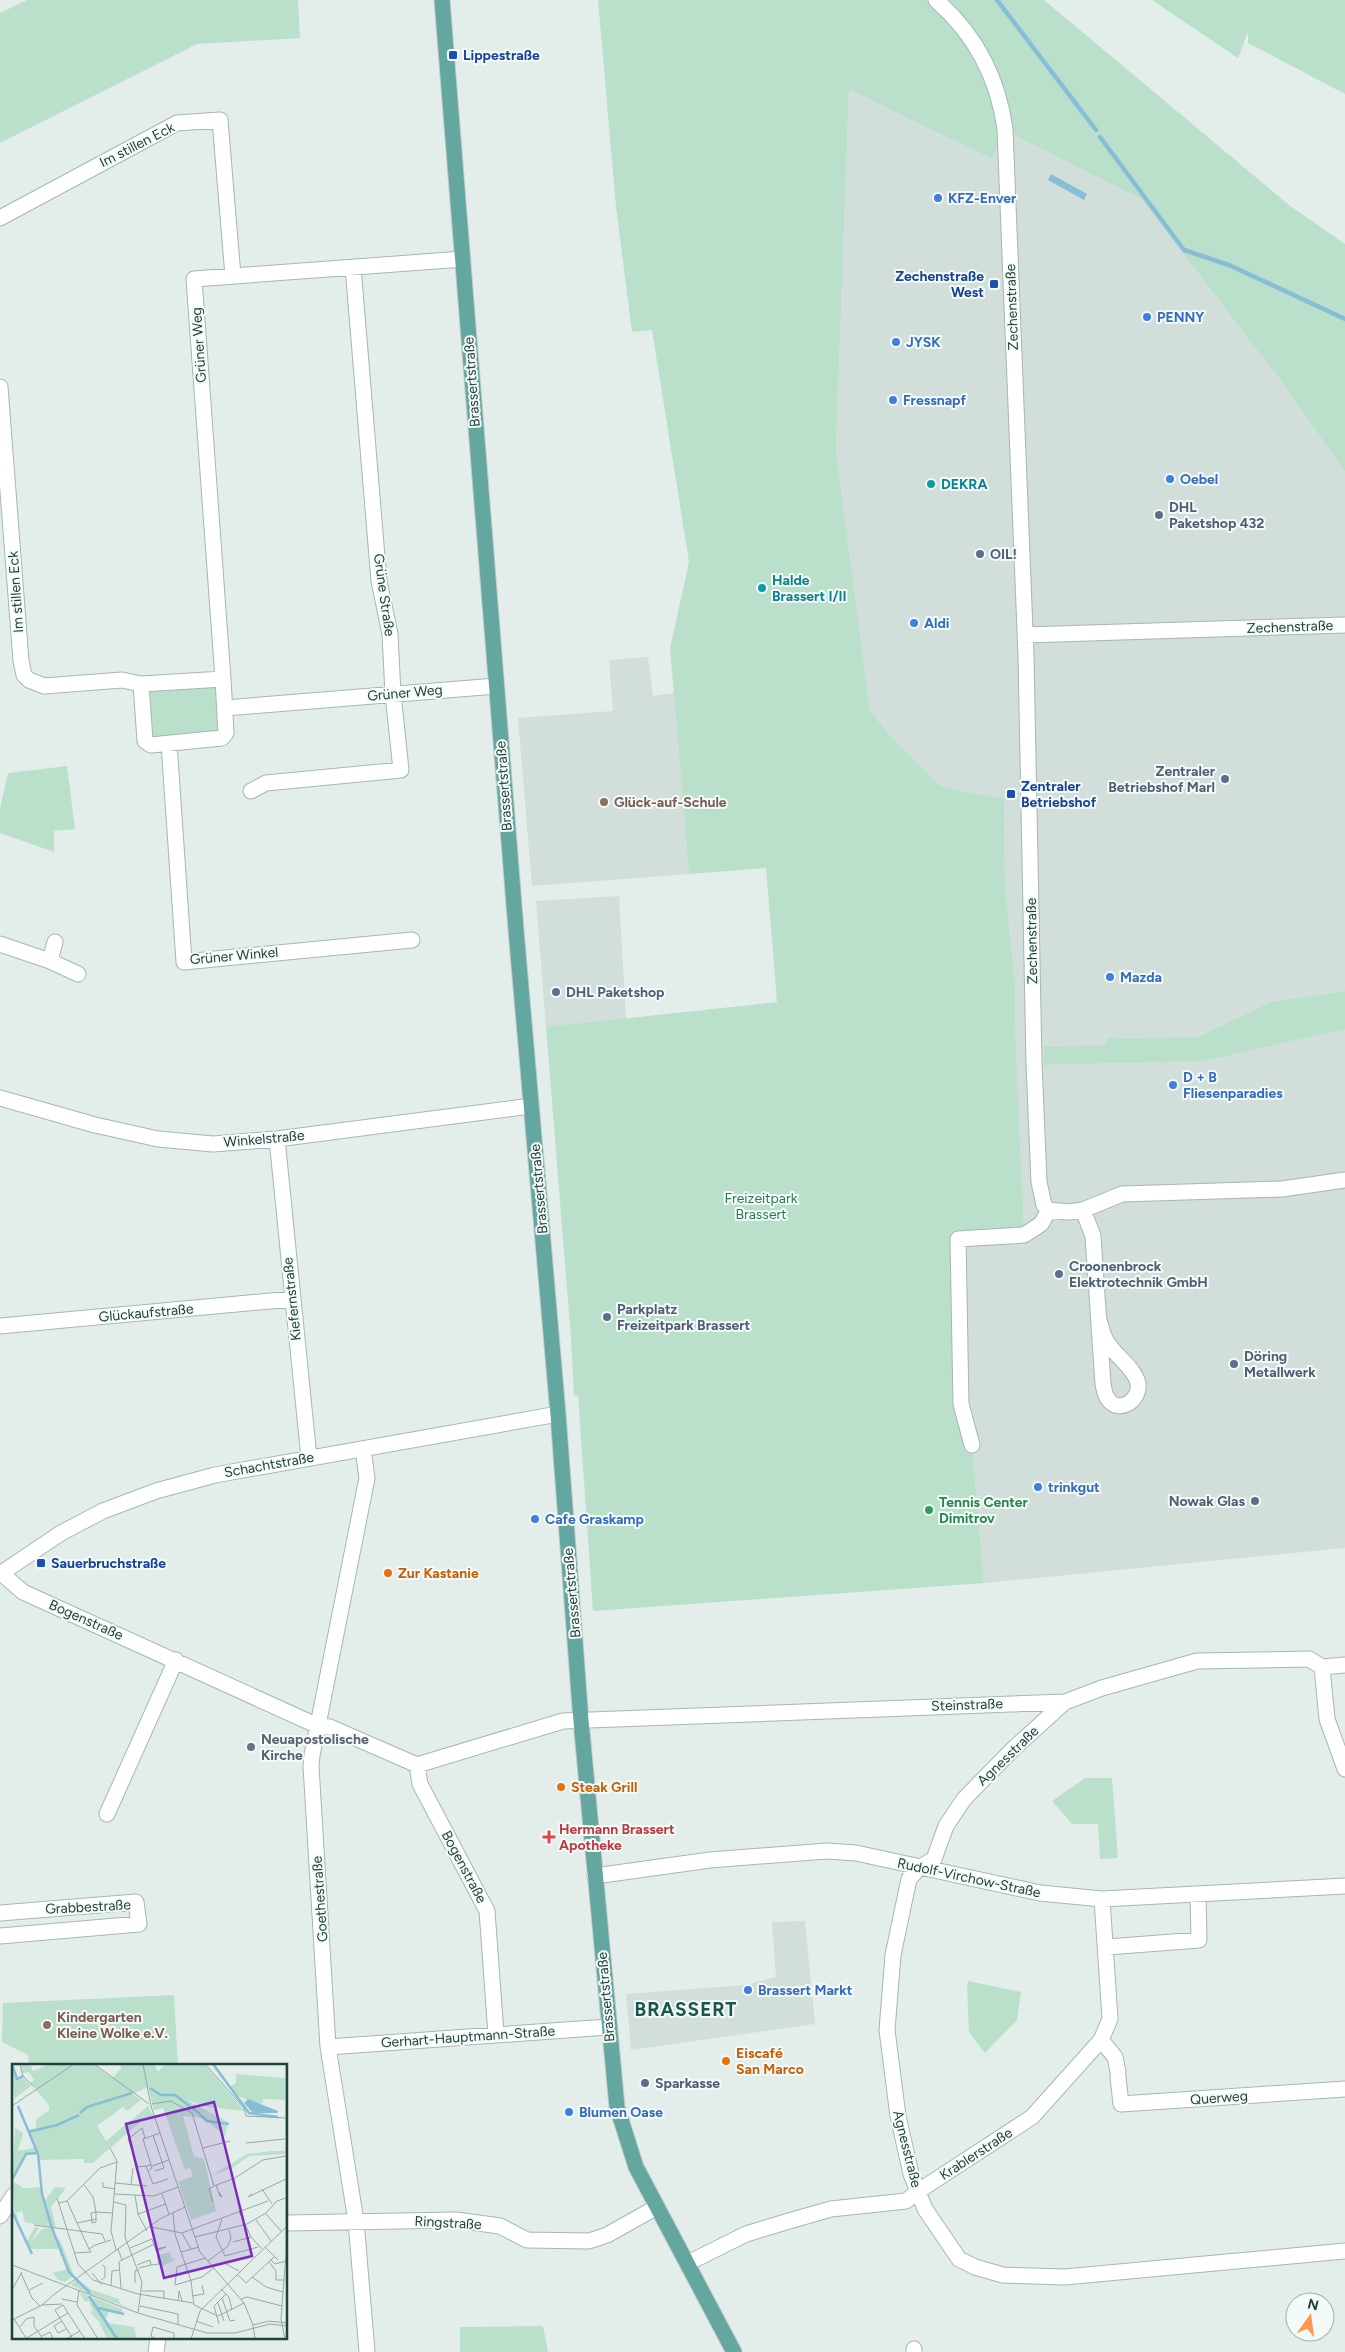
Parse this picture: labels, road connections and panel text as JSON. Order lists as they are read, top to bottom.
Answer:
{
  "streets": {
    "main road": ["Brassertstraße"],
    "street": [
      "Im stillen Eck",
      "Zechenstraße",
      "Grüner Weg",
      "Grüne Straße",
      "Grüner Winkel",
      "Winkelstraße",
      "Kiefernstraße",
      "Glückaufstraße",
      "Schachtstraße",
      "Bogenstraße",
      "Steinstraße",
      "Agnesstraße",
      "Rudolf-Virchow-Straße",
      "Goethestraße",
      "Grabbestraße",
      "Gerhart-Hauptmann-Straße",
      "Querweg",
      "Krablerstraße",
      "Ringstraße"
    ]
  },
  "crossings": [
    ["Im stillen Eck", "Grüner Weg"],
    ["Grüner Weg", "Brassertstraße"],
    ["Grüner Weg", "Grüne Straße"],
    ["Grüner Weg", "Grüner Winkel"],
    ["Brassertstraße", "Winkelstraße"],
    ["Brassertstraße", "Schachtstraße"],
    ["Brassertstraße", "Steinstraße"],
    ["Brassertstraße", "Rudolf-Virchow-Straße"],
    ["Brassertstraße", "Gerhart-Hauptmann-Straße"],
    ["Brassertstraße", "Krablerstraße"],
    ["Brassertstraße", "Ringstraße"],
    ["Winkelstraße", "Kiefernstraße"],
    ["Kiefernstraße", "Glückaufstraße"],
    ["Kiefernstraße", "Schachtstraße"],
    ["Schachtstraße", "Bogenstraße"],
    ["Schachtstraße", "Goethestraße"],
    ["Bogenstraße", "Goethestraße"],
    ["Bogenstraße", "Gerhart-Hauptmann-Straße"],
    ["Steinstraße", "Agnesstraße"],
    ["Agnesstraße", "Rudolf-Virchow-Straße"],
    ["Agnesstraße", "Krablerstraße"],
    ["Rudolf-Virchow-Straße", "Krablerstraße"],
    ["Goethestraße", "Gerhart-Hauptmann-Straße"],
    ["Goethestraße", "Ringstraße"],
    ["Querweg", "Krablerstraße"]
  ],
  "districts": ["BRASSERT"],
  "parks": ["Freizeitpark Brassert"],
  "places": {
    "transit": [
      "Lippestraße",
      "Zechenstraße West",
      "Zentraler Betriebshof",
      "Sauerbruchstraße"
    ],
    "other": [
      "KFZ-Enver",
      "PENNY",
      "JYSK",
      "Fressnapf",
      "Oebel",
      "DEKRA",
      "DHL Paketshop 432",
      "OIL!",
      "Halde Brassert I/II",
      "Aldi",
      "Zentraler Betriebshof Marl",
      "Glück-auf-Schule",
      "Mazda",
      "DHL Paketshop",
      "D + B Fliesenparadies",
      "Croonenbrock Elektrotechnik GmbH",
      "Parkplatz Freizeitpark Brassert",
      "Döring Metallwerk",
      "trinkgut",
      "Nowak Glas",
      "Tennis Center Dimitrov",
      "Cafe Graskamp",
      "Zur Kastanie",
      "Neuapostolische Kirche",
      "Steak Grill",
      "Brassert Markt",
      "Kindergarten Kleine Wolke e.V.",
      "Eiscafé San Marco",
      "Sparkasse",
      "Blumen Oase"
    ],
    "health": ["Hermann Brassert Apotheke"]
  },
  "north": "top"
}
